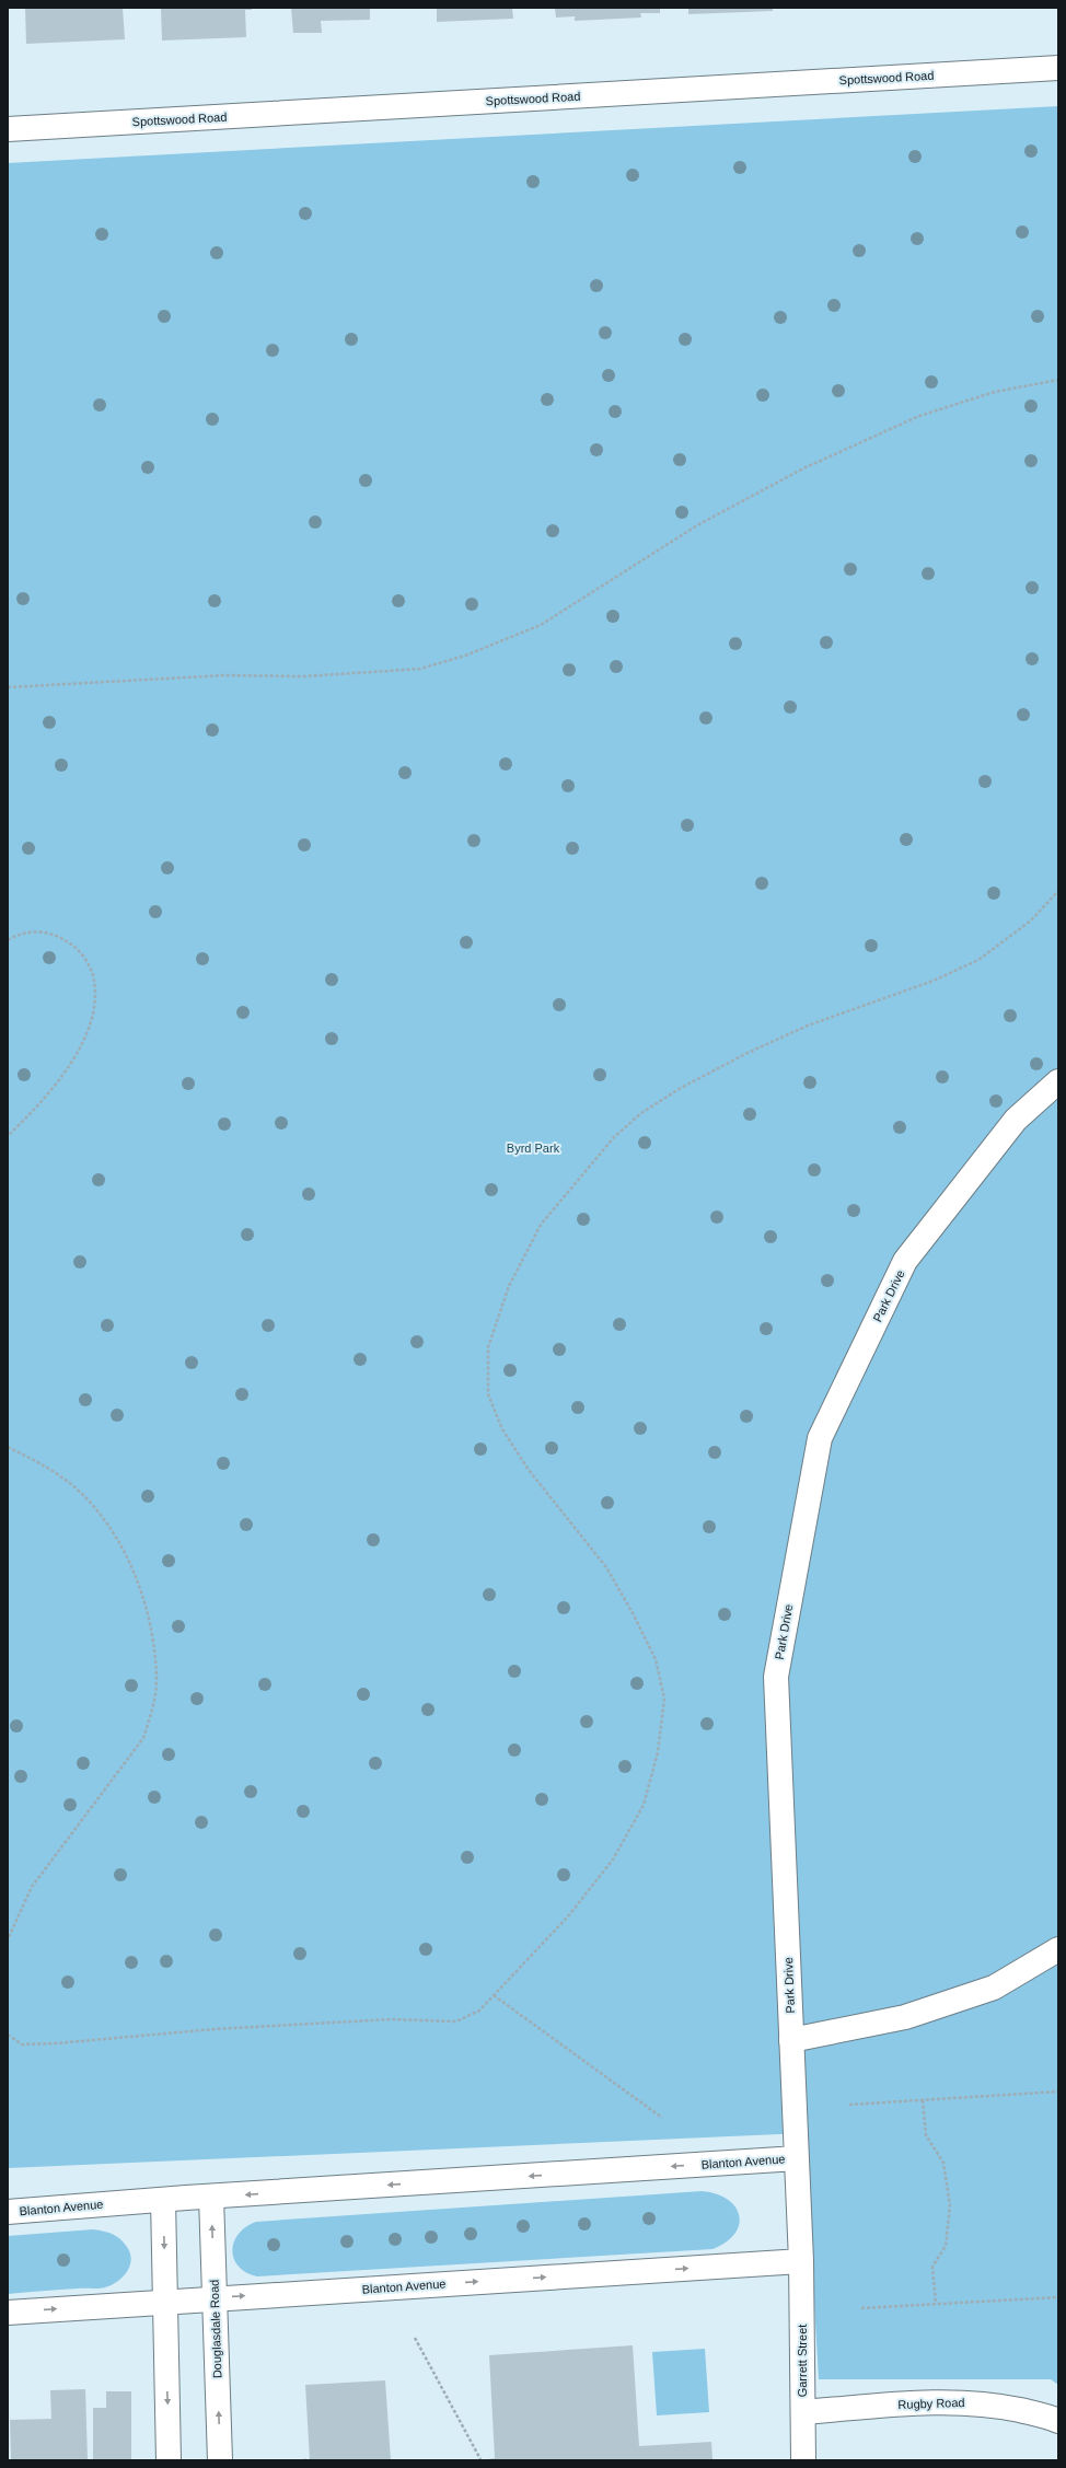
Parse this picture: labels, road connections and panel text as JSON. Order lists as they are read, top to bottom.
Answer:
{
  "streets": {
    "main road": [
      "Spottswood Road",
      "Park Drive",
      "Blanton Avenue",
      "Douglasdale Road",
      "Garrett Street",
      "Rugby Road"
    ]
  },
  "crossings": [
    ["Park Drive", "Blanton Avenue"],
    ["Park Drive", "Garrett Street"],
    ["Blanton Avenue", "Douglasdale Road"],
    ["Blanton Avenue", "Garrett Street"],
    ["Garrett Street", "Rugby Road"]
  ],
  "parks": ["Byrd Park"]
}
